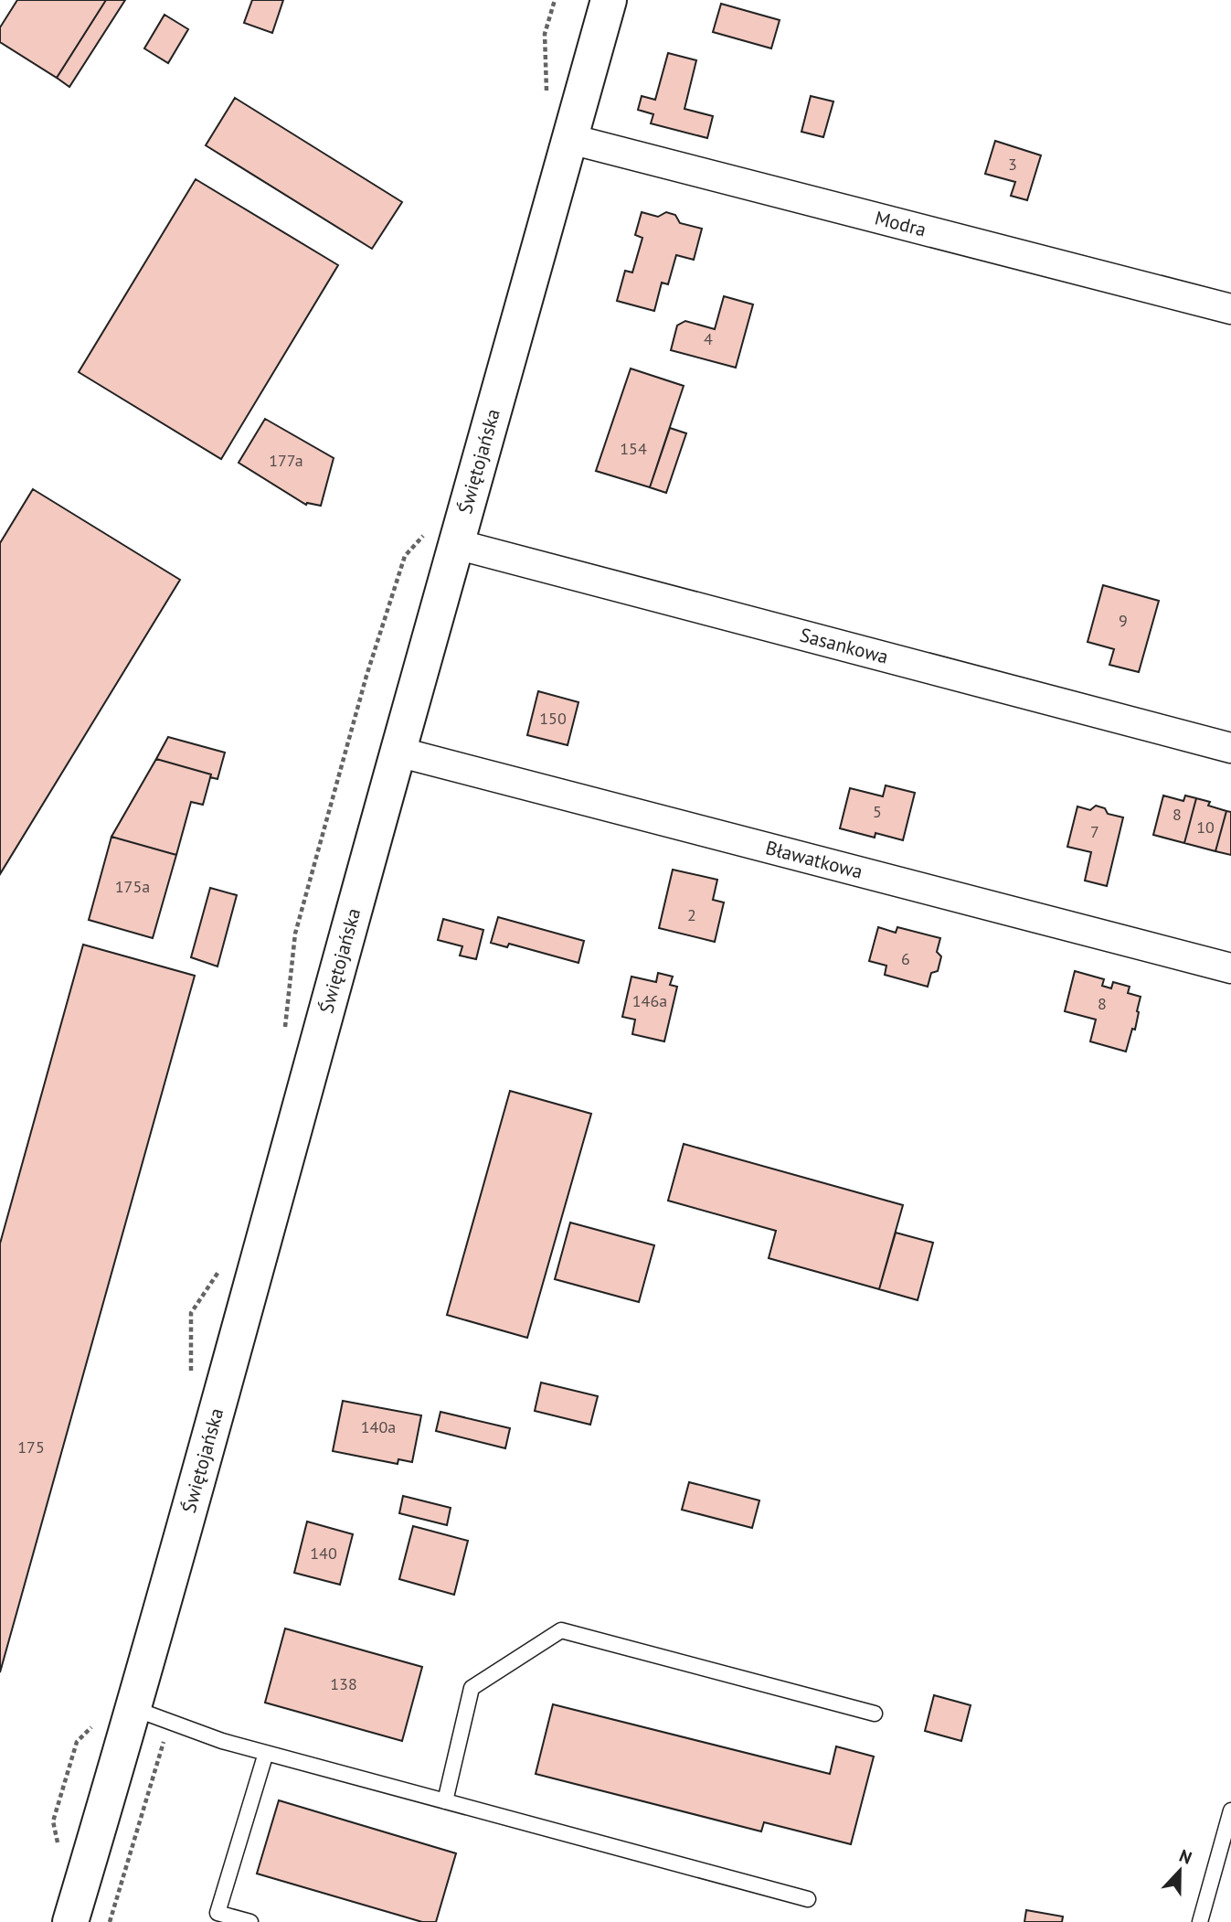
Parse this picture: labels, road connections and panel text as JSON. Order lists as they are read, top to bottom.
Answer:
{
  "streets": {
    "street": [
      "Modra",
      "Świętojańska",
      "Sasankowa",
      "Bławatkowa"
    ]
  },
  "crossings": [
    ["Modra", "Świętojańska"],
    ["Świętojańska", "Sasankowa"],
    ["Świętojańska", "Bławatkowa"]
  ],
  "house_numbers": [
    "3",
    "4",
    "154",
    "177a",
    "9",
    "150",
    "5",
    "8",
    "10",
    "7",
    "175a",
    "2",
    "6",
    "146a",
    "8",
    "140a",
    "175",
    "140",
    "138"
  ],
  "north": "top"
}
